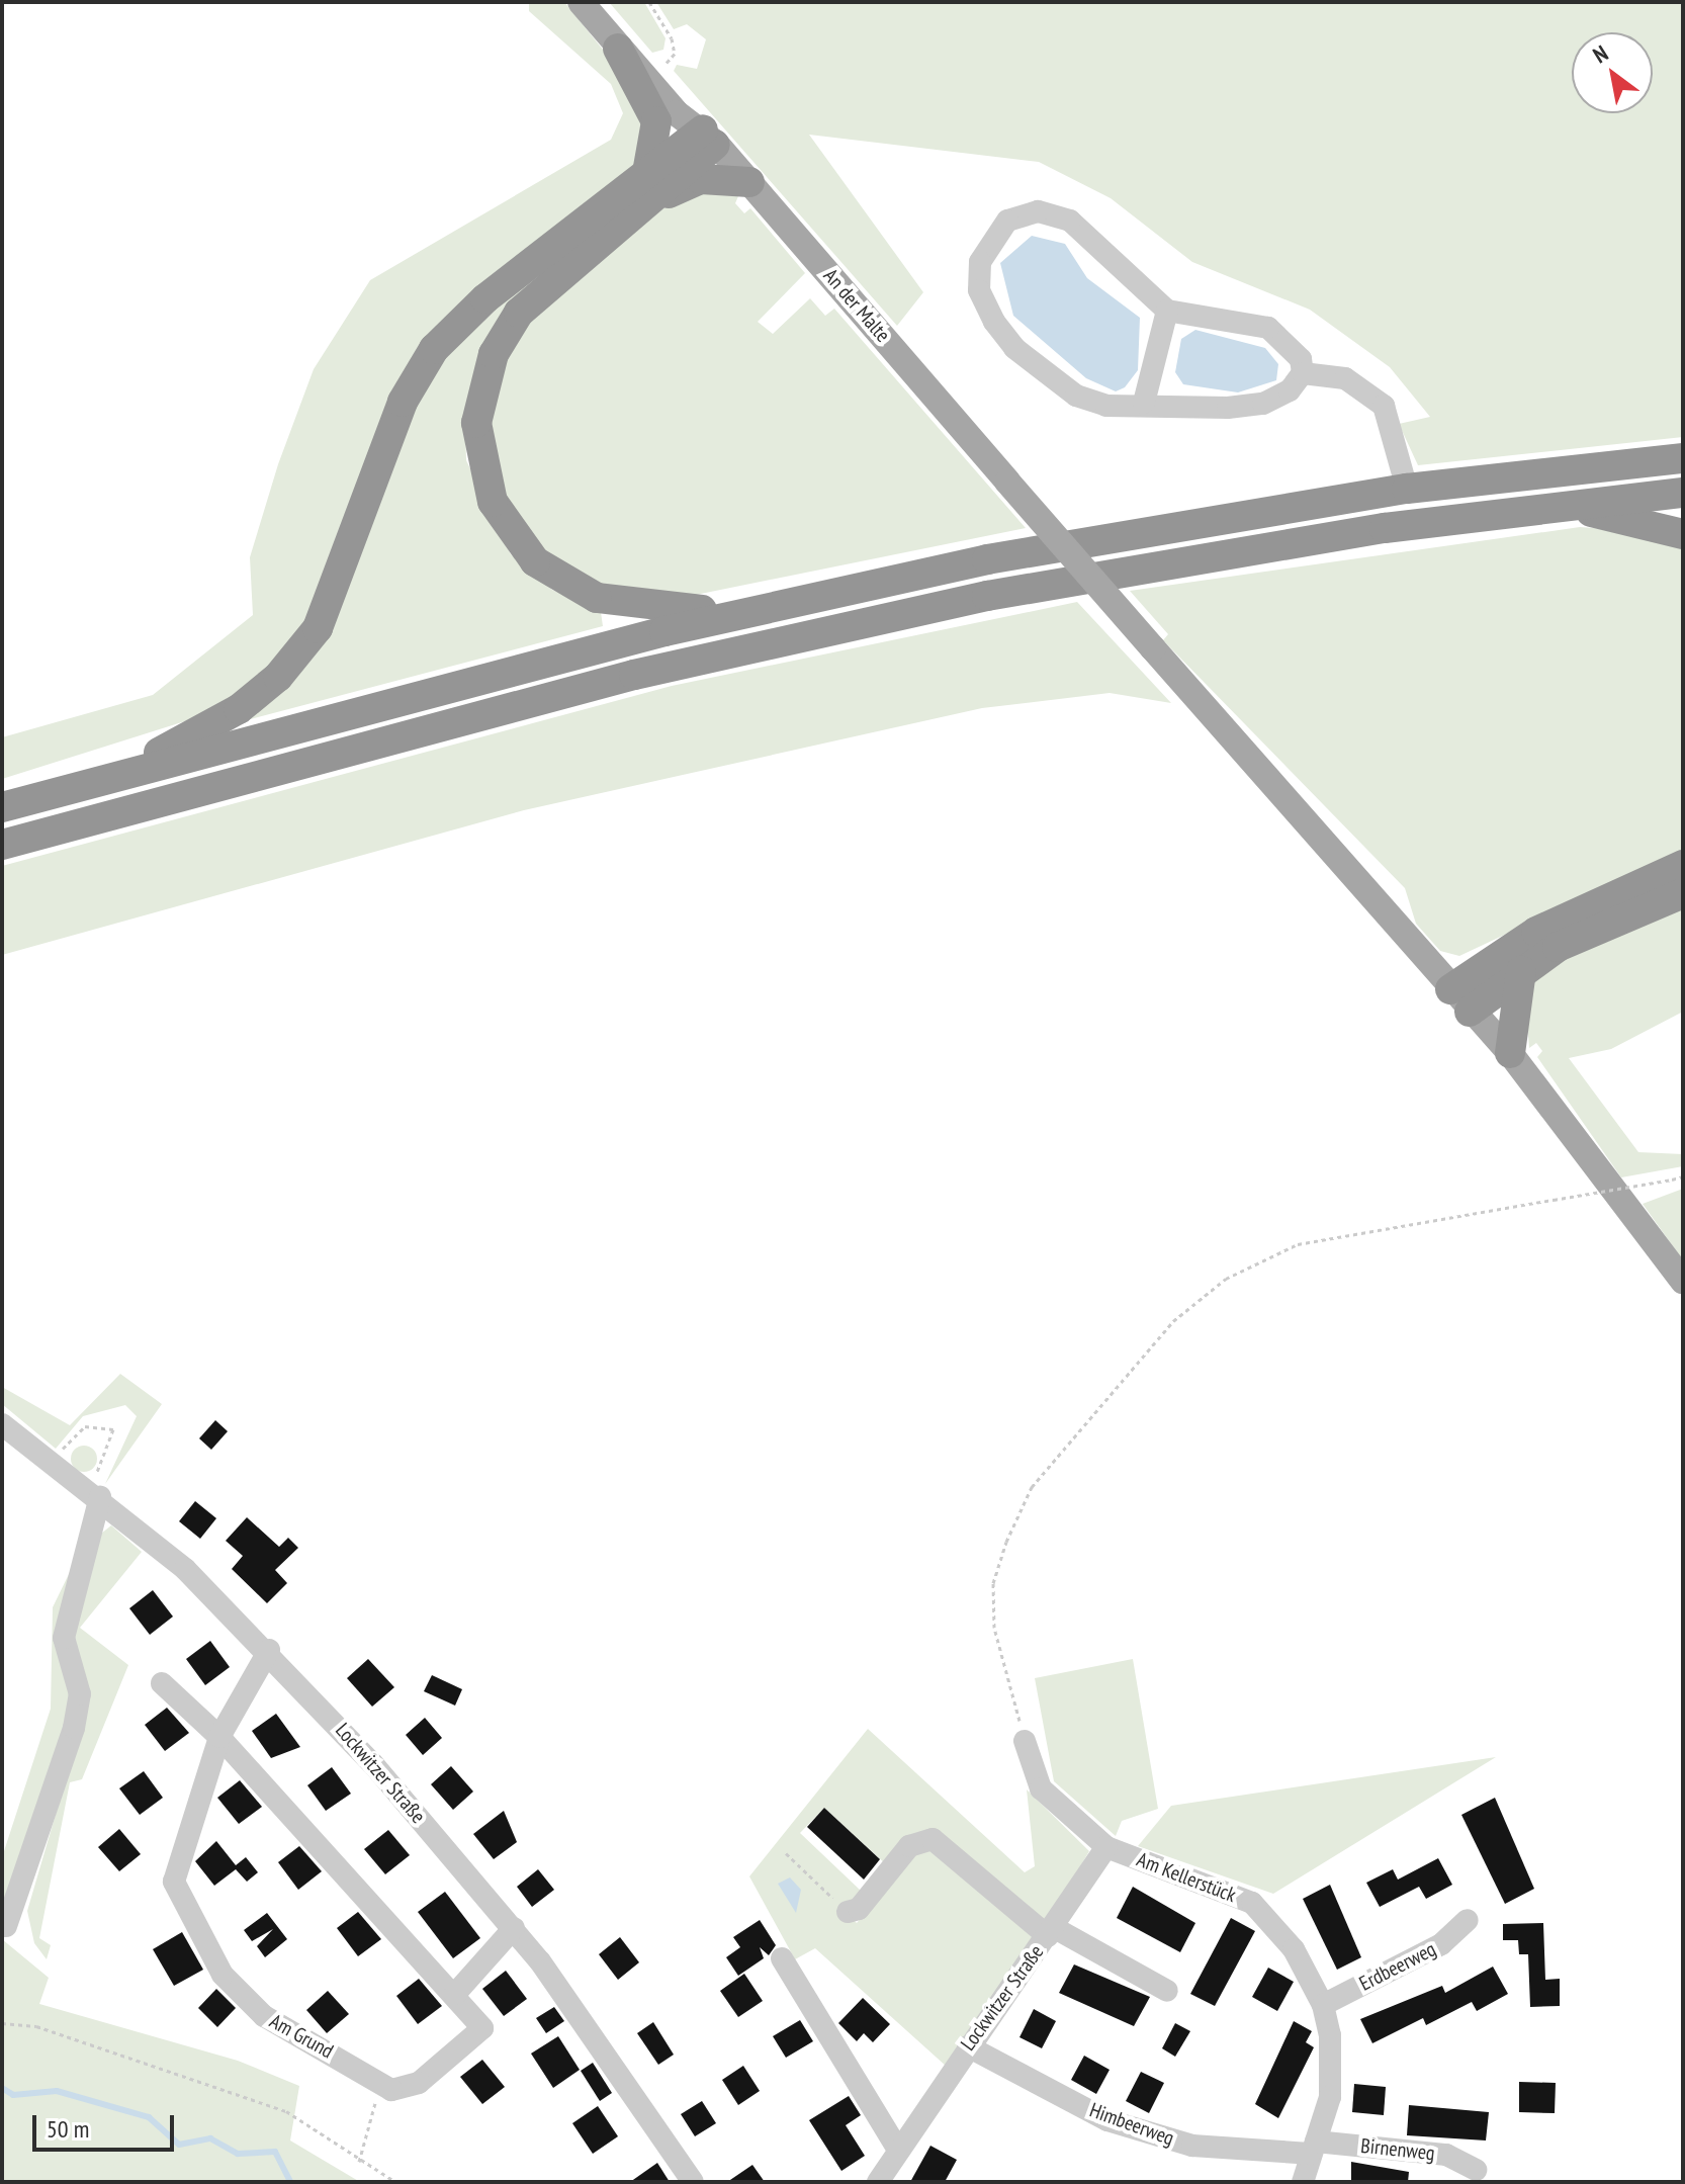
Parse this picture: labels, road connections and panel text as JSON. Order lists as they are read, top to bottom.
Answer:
{
  "streets": {
    "main road": ["An der Malte"],
    "street": [
      "Lockwitzer Straße",
      "Am Kellerstück",
      "Erdbeerweg",
      "Am Grund",
      "Himbeerweg",
      "Birnenweg"
    ]
  },
  "crossings": [
    ["Lockwitzer Straße", "Am Kellerstück"],
    ["Lockwitzer Straße", "Am Grund"],
    ["Lockwitzer Straße", "Himbeerweg"],
    ["Am Kellerstück", "Erdbeerweg"],
    ["Am Kellerstück", "Himbeerweg"],
    ["Am Kellerstück", "Birnenweg"],
    ["Himbeerweg", "Birnenweg"]
  ],
  "scale_bar": "50 m",
  "north": "top left"
}
